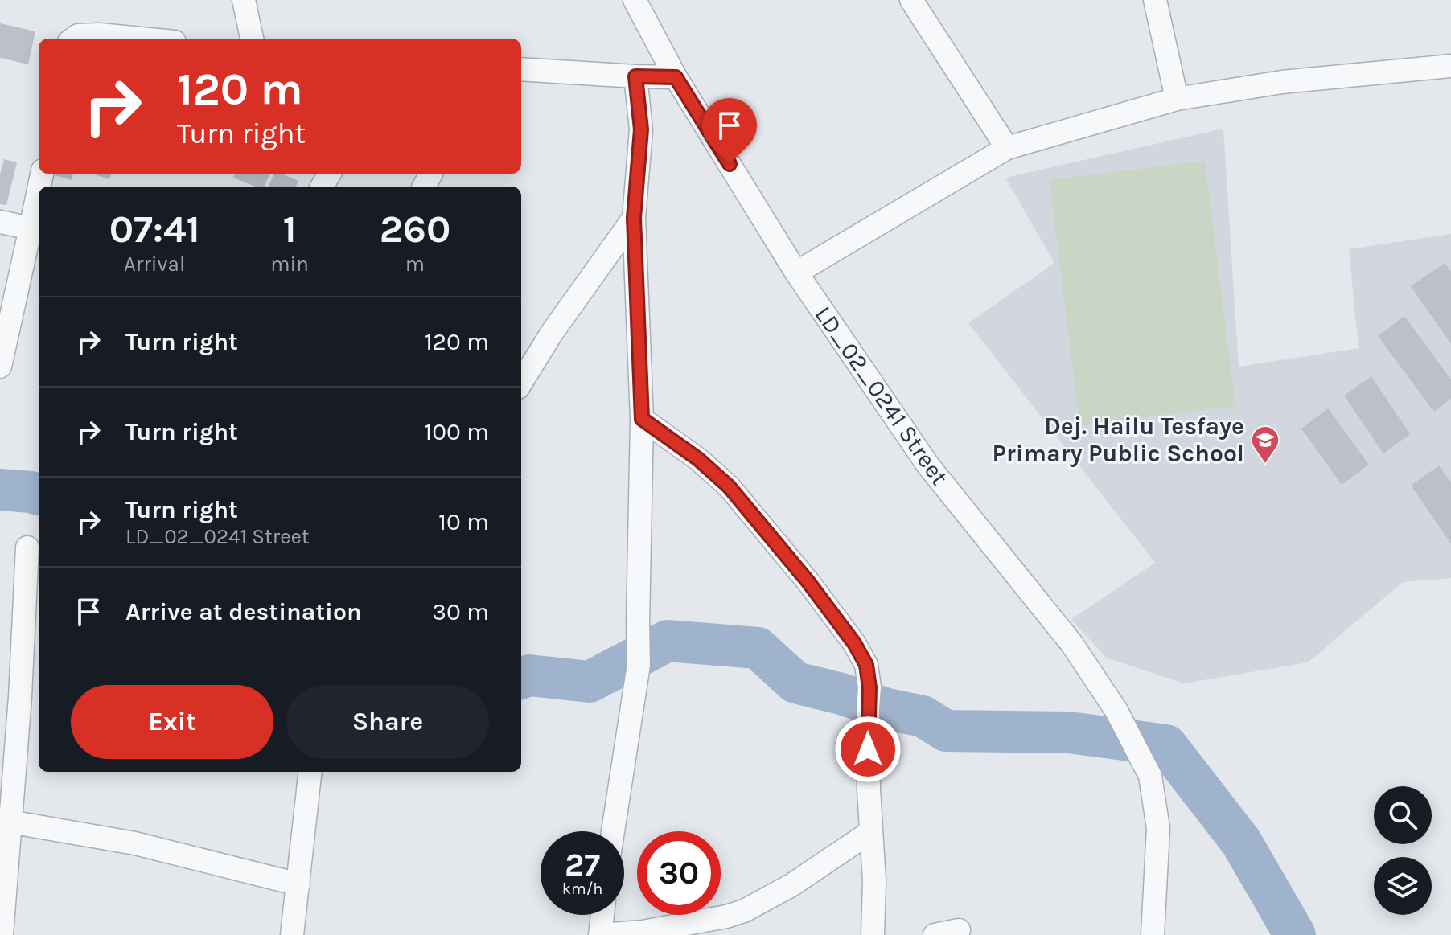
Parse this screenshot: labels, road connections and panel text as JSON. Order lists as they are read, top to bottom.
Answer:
{
  "streets": {
    "street": ["LD_02_0241 Street"]
  },
  "places": {
    "school or university": ["Dej. Hailu Tesfaye Primary Public School"]
  },
  "page": {
    "turn": ["120 m", "Turn right"],
    "eta": [
      "07:41",
      "Arrival",
      "1",
      "min",
      "260",
      "m"
    ],
    "list": [
      {
        "name": "Turn right",
        "value": "120 m"
      },
      {
        "name": "Turn right",
        "value": "100 m"
      },
      {
        "name": "Turn right",
        "note": "LD_02_0241 Street",
        "value": "10 m"
      },
      {
        "name": "Arrive at destination",
        "value": "30 m"
      }
    ],
    "buttons": ["Exit", "Share"],
    "speed": "27 km/h",
    "limit": "30"
  }
}
